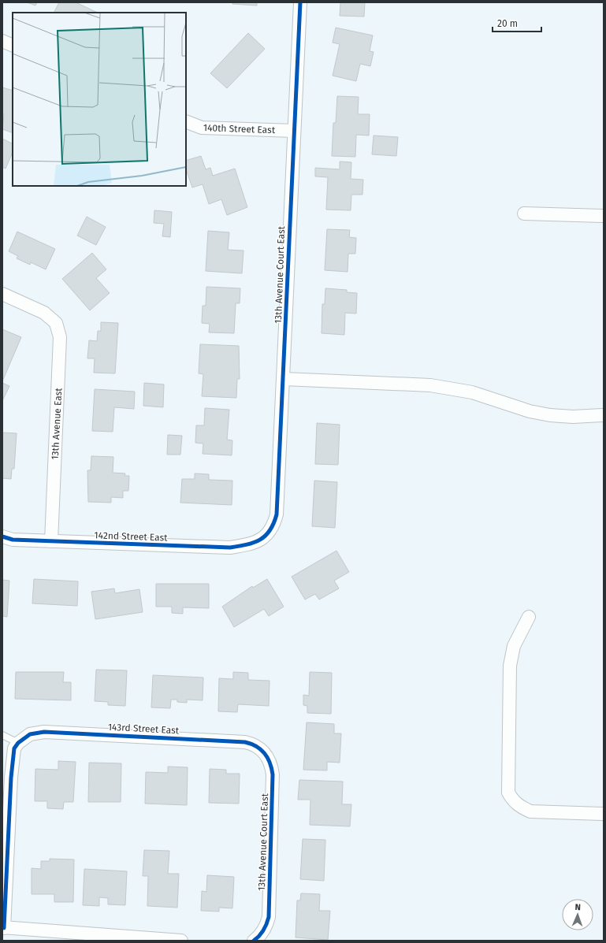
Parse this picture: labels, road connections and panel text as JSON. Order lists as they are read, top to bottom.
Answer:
{
  "streets": {
    "street": [
      "140th Street East",
      "13th Avenue Court East",
      "13th Avenue East",
      "142nd Street East",
      "143rd Street East"
    ]
  },
  "crossings": [
    ["140th Street East", "13th Avenue Court East"],
    ["13th Avenue Court East", "142nd Street East"],
    ["13th Avenue Court East", "143rd Street East"],
    ["13th Avenue East", "142nd Street East"]
  ],
  "scale_bar": "20 m",
  "north": "top"
}
